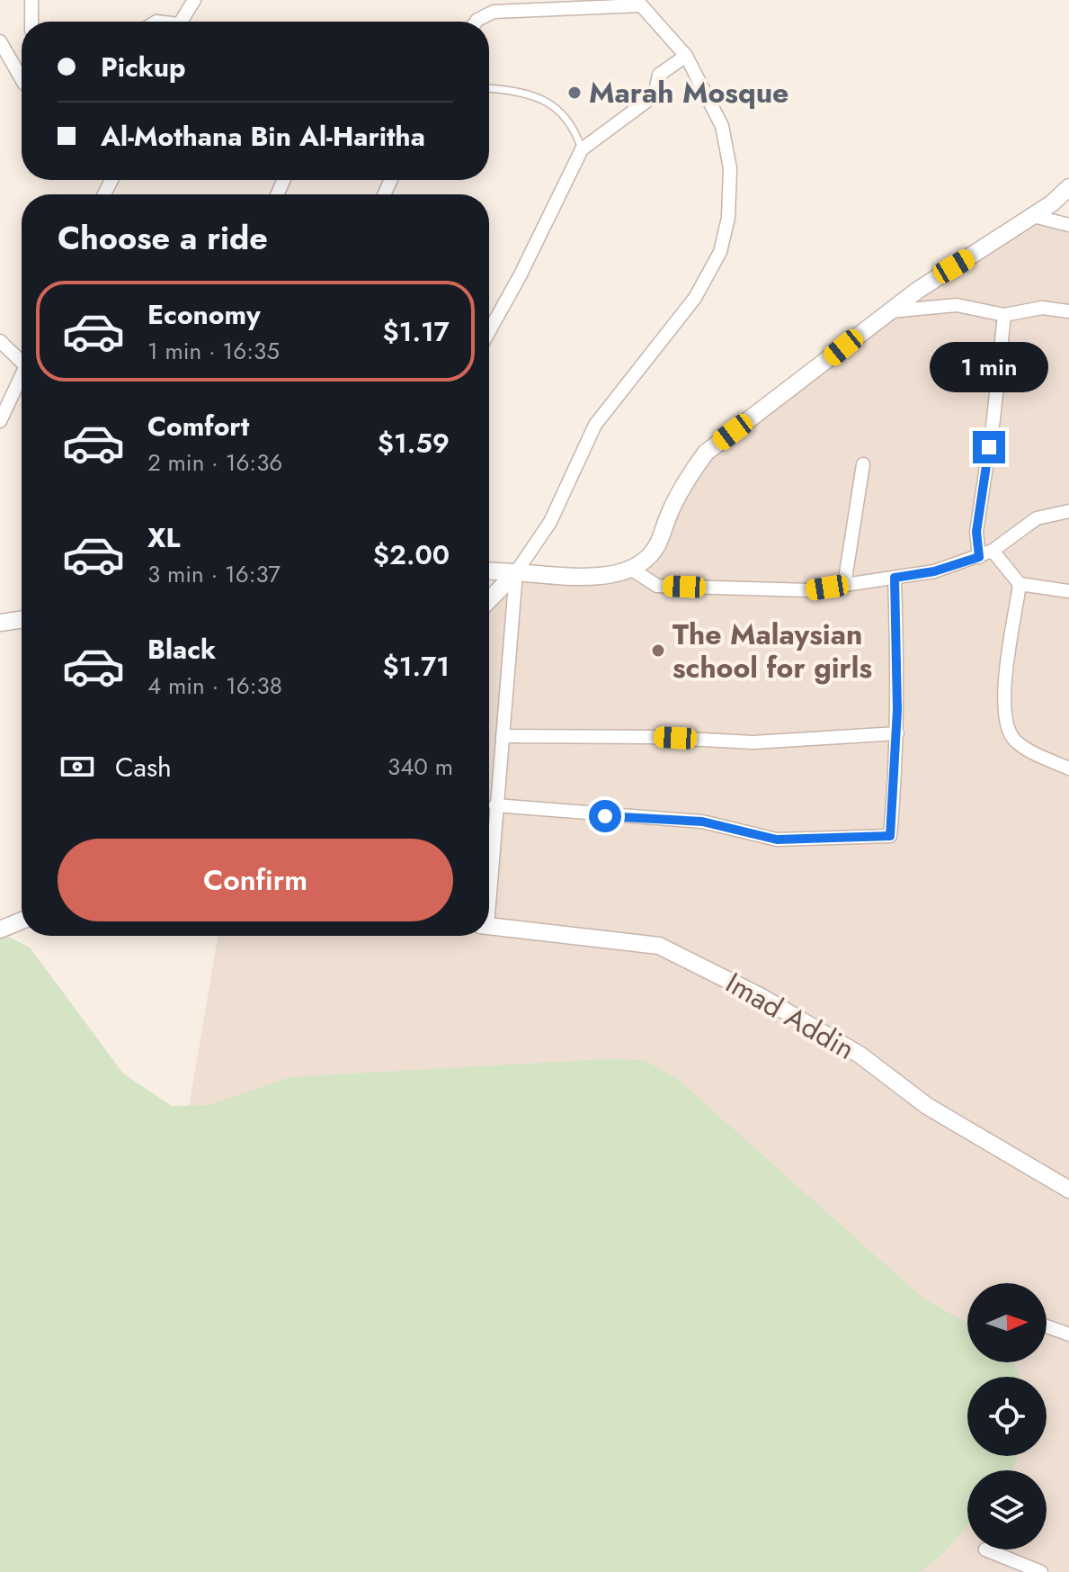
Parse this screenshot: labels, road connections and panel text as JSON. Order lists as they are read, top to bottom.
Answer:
{
  "streets": {
    "street": ["Imad Addin"]
  },
  "places": ["Marah Mosque", "The Malaysian school for girls"],
  "north": "right",
  "page": {
    "banner": ["Pickup", "Al-Mothana Bin Al-Haritha"],
    "heading": "Choose a ride",
    "list": [
      {
        "name": "Economy",
        "note": "1 min · 16:35",
        "value": "$1.17"
      },
      {
        "name": "Comfort",
        "note": "2 min · 16:36",
        "value": "$1.59"
      },
      {
        "name": "XL",
        "note": "3 min · 16:37",
        "value": "$2.00"
      },
      {
        "name": "Black",
        "note": "4 min · 16:38",
        "value": "$1.71"
      }
    ],
    "bubble": "1 min",
    "pay": ["Cash", "340 m"],
    "buttons": "Confirm"
  }
}
